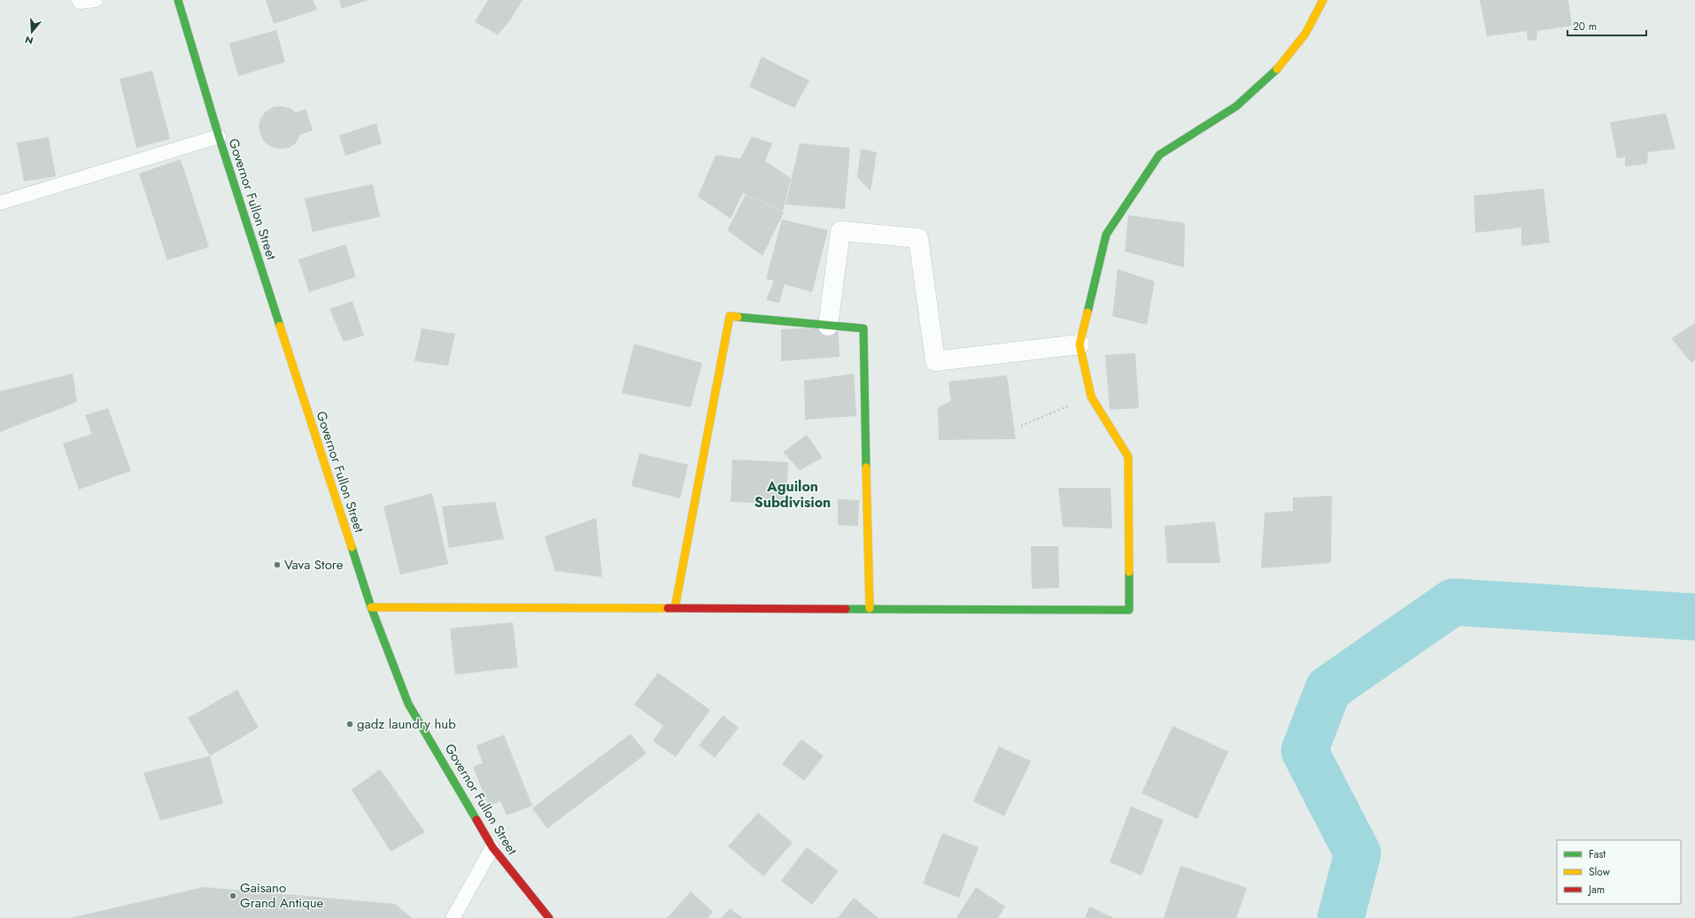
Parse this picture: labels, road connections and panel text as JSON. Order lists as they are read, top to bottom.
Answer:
{
  "streets": {
    "street": ["Governor Fullon Street"]
  },
  "districts": ["Aguilon Subdivision"],
  "places": ["Vava Store", "gadz laundry hub", "Gaisano Grand Antique"],
  "legend": ["Fast", "Slow", "Jam"],
  "scale_bar": "20 m",
  "north": "bottom"
}
